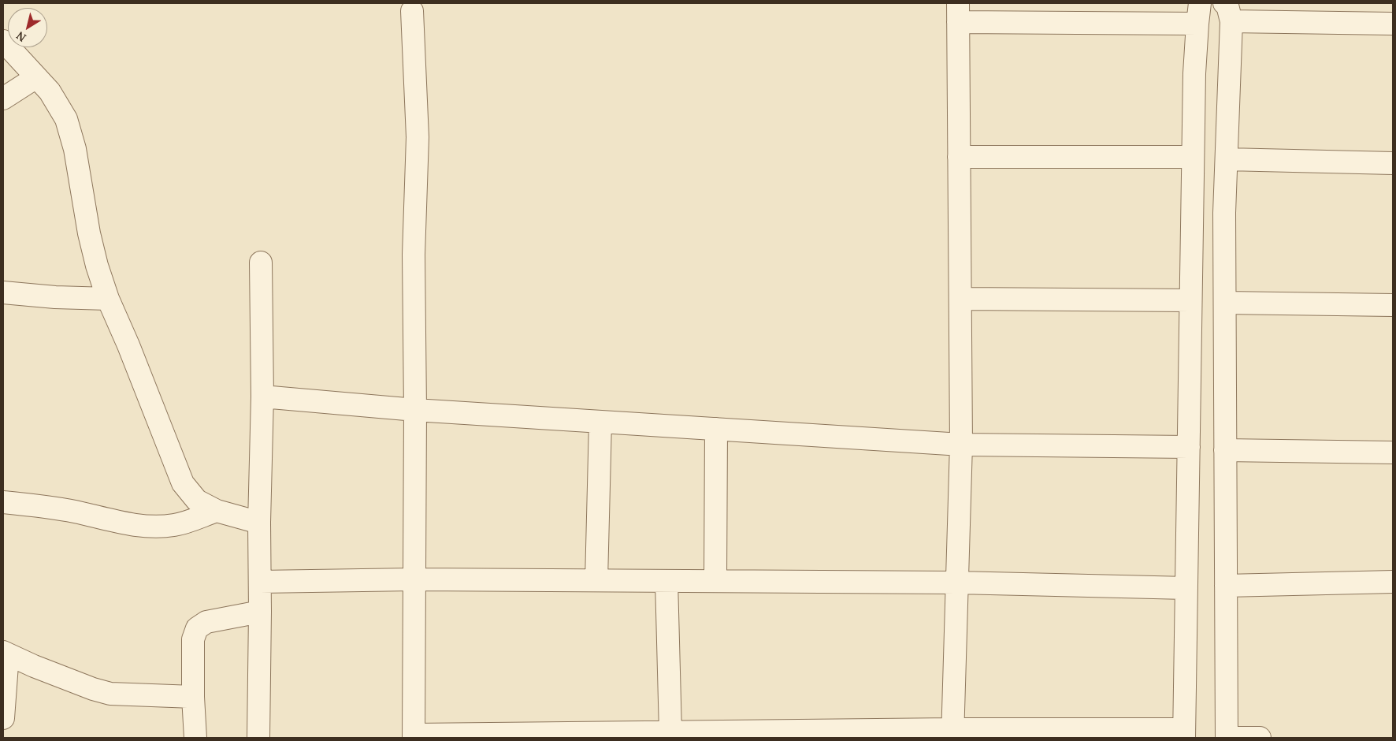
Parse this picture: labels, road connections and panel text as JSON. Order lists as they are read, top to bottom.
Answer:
{
  "north": "bottom left"
}
